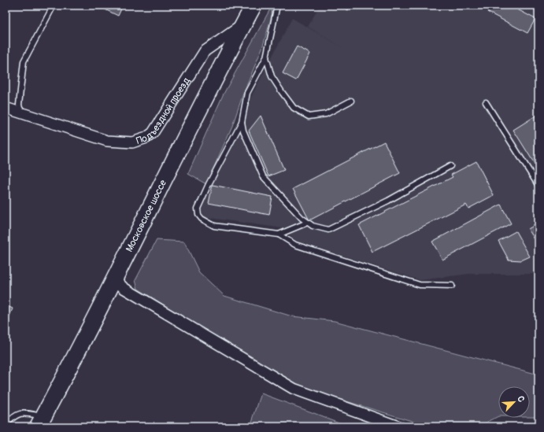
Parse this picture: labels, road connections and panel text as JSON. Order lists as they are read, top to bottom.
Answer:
{
  "streets": {
    "main road": ["Московское шоссе"],
    "street": ["Подъездной проезд"]
  },
  "crossings": [
    ["Подъездной проезд", "Московское шоссе"]
  ],
  "north": "top right"
}
